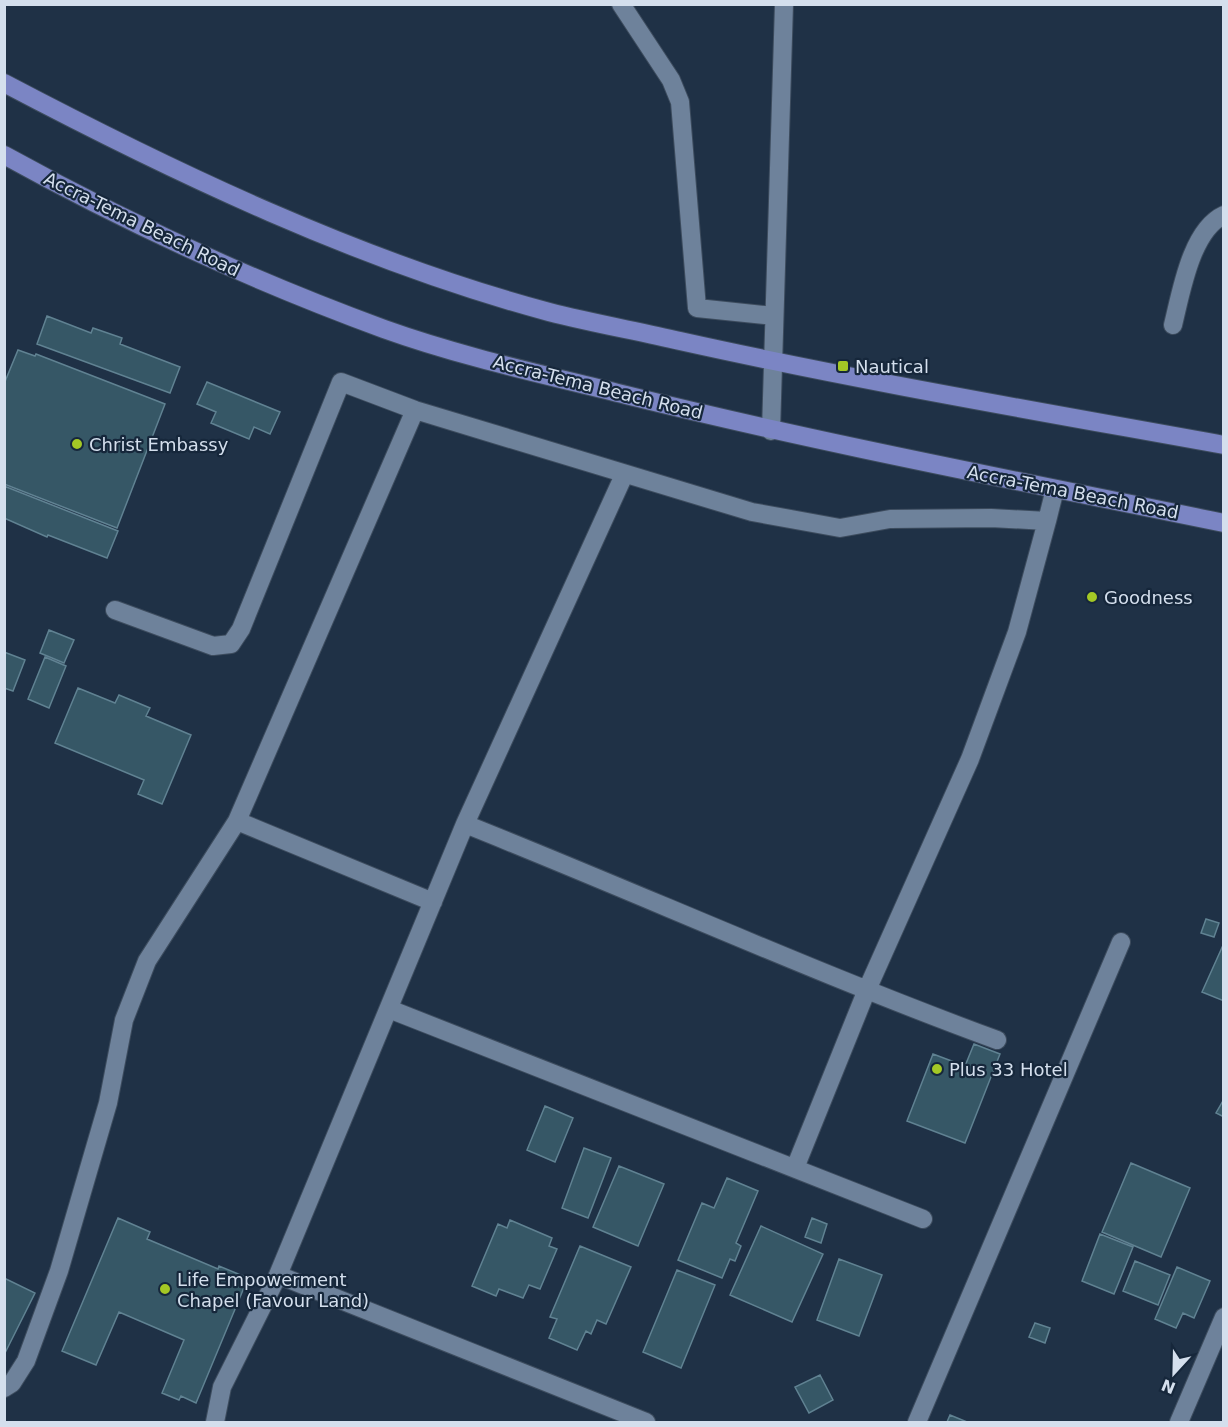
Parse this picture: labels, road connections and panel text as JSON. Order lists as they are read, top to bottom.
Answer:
{
  "streets": {
    "main road": ["Accra-Tema Beach Road"]
  },
  "places": {
    "transit": ["Nautical"],
    "other": [
      "Christ Embassy",
      "Goodness",
      "Plus 33 Hotel",
      "Life Empowerment Chapel (Favour Land)"
    ]
  },
  "north": "bottom"
}
